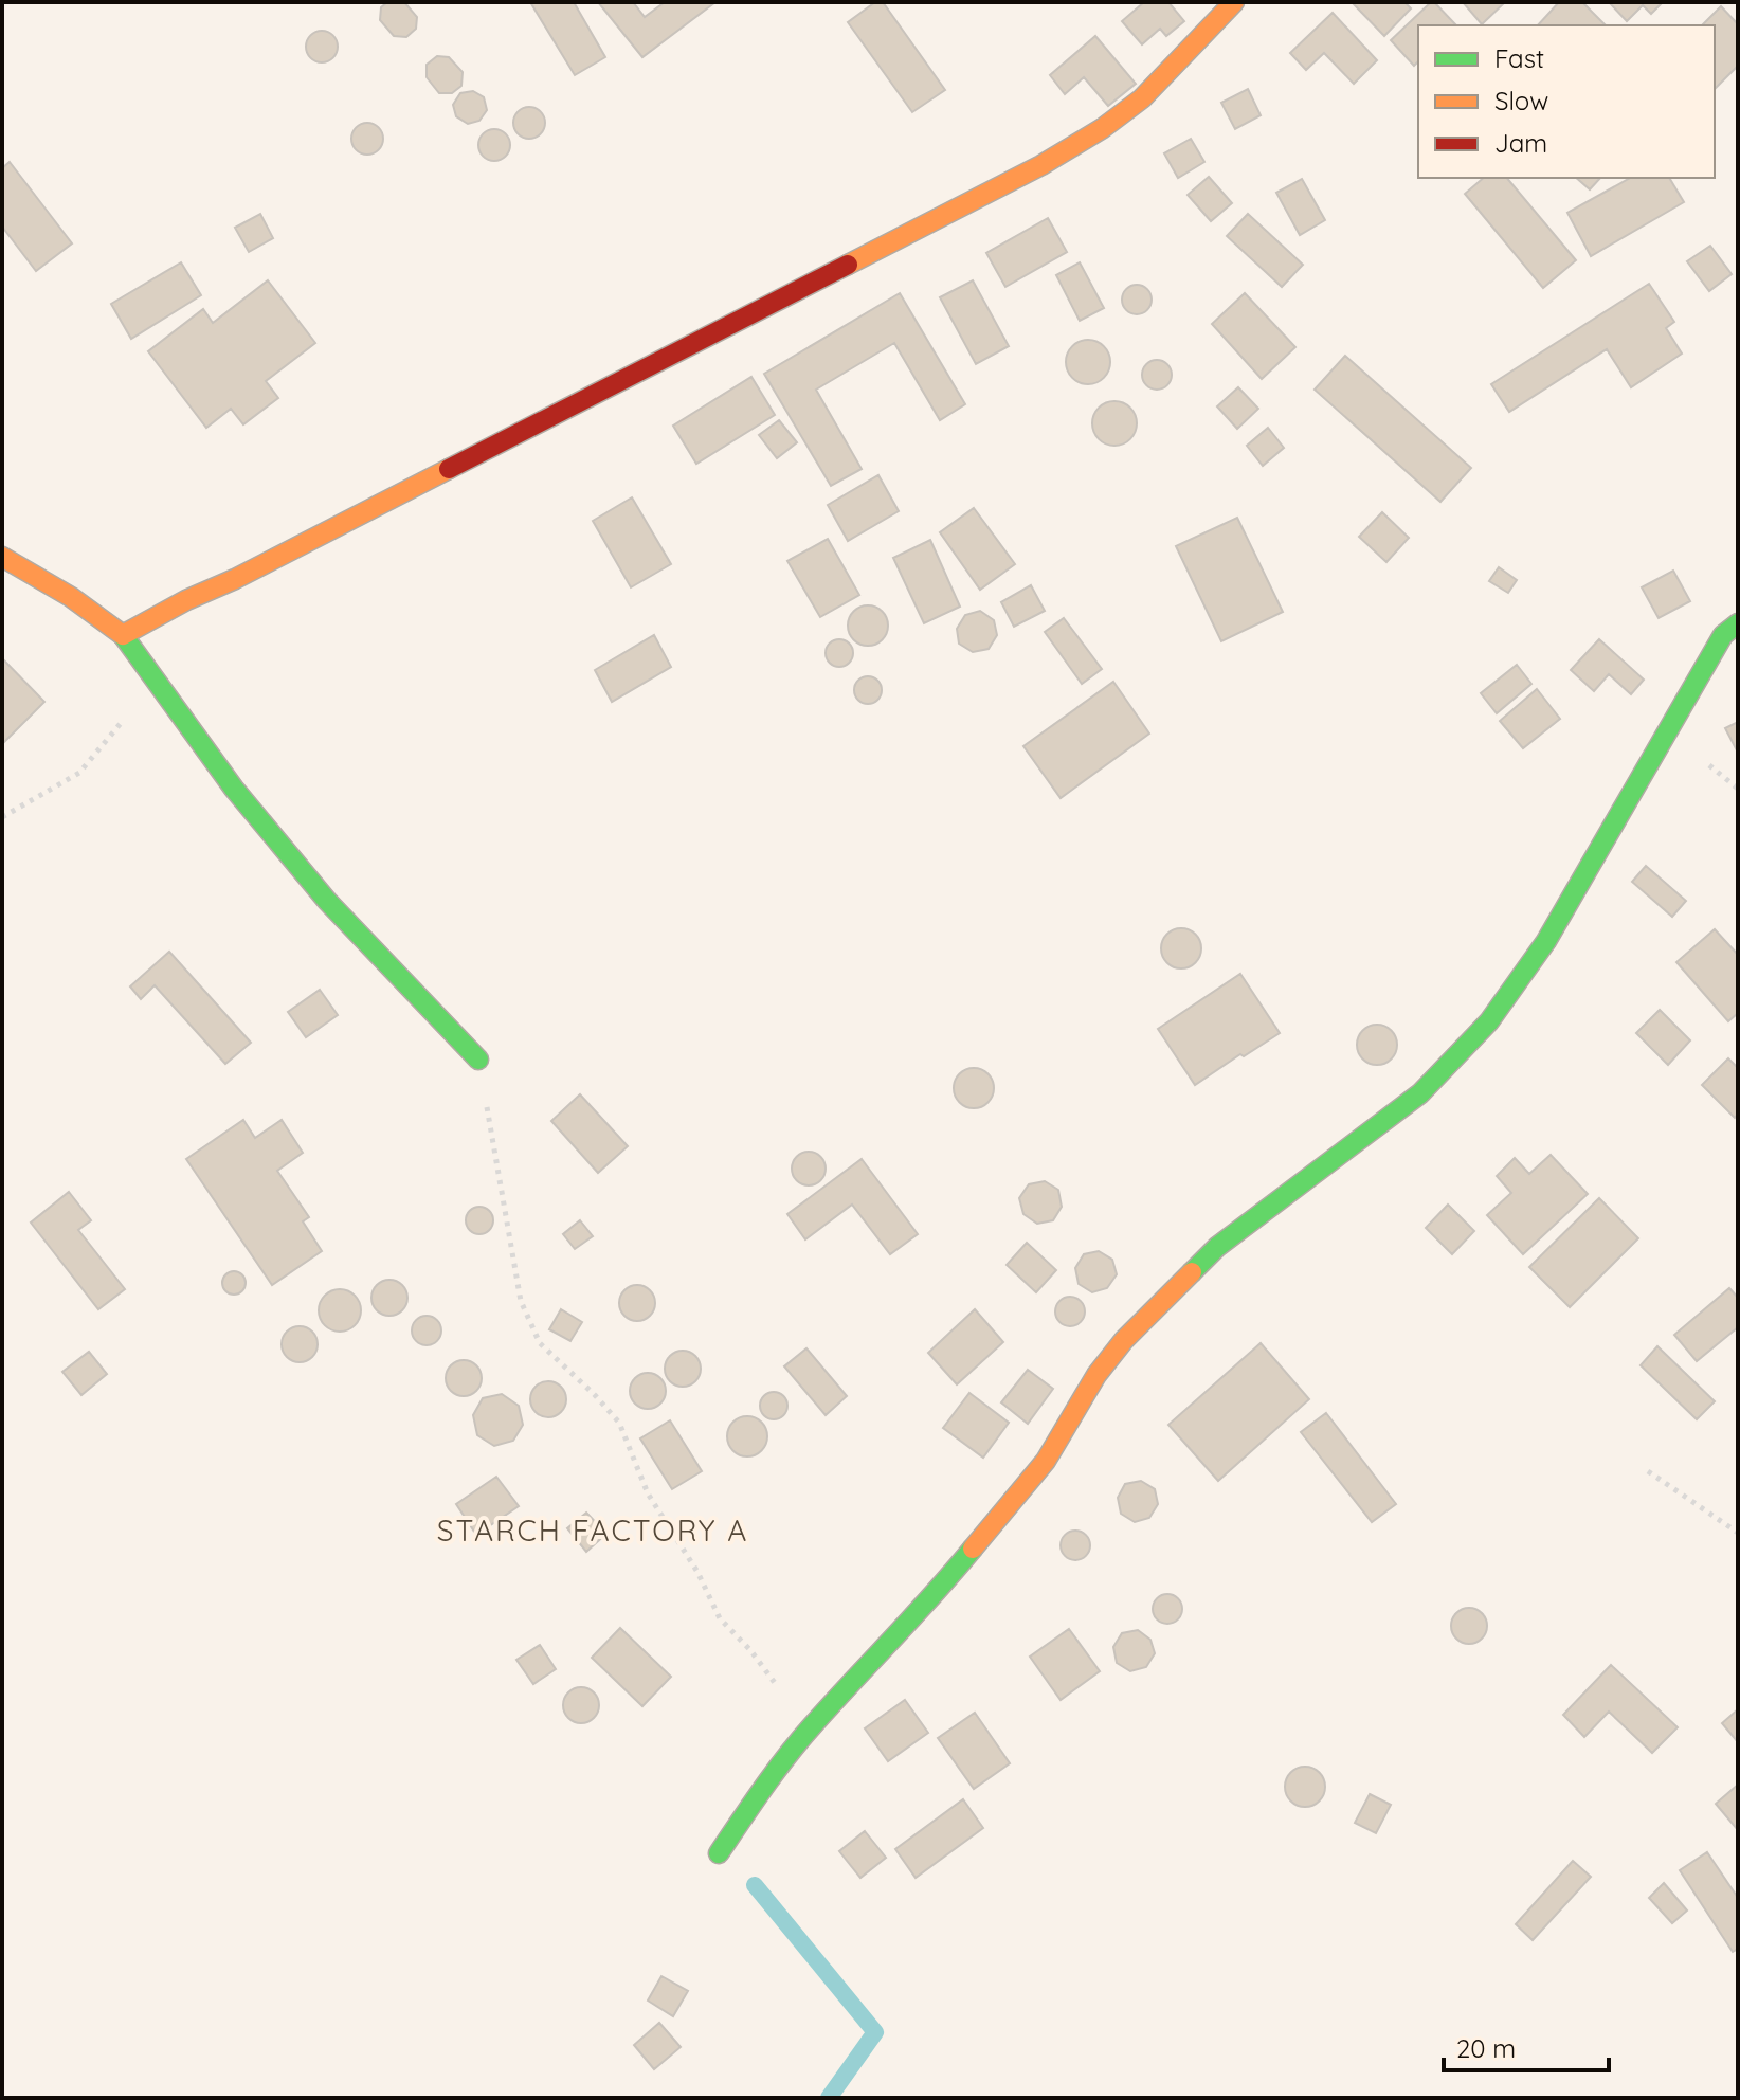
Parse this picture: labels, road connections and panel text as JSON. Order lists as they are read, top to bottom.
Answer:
{
  "districts": ["STARCH FACTORY A"],
  "legend": ["Fast", "Slow", "Jam"],
  "scale_bar": "20 m"
}
